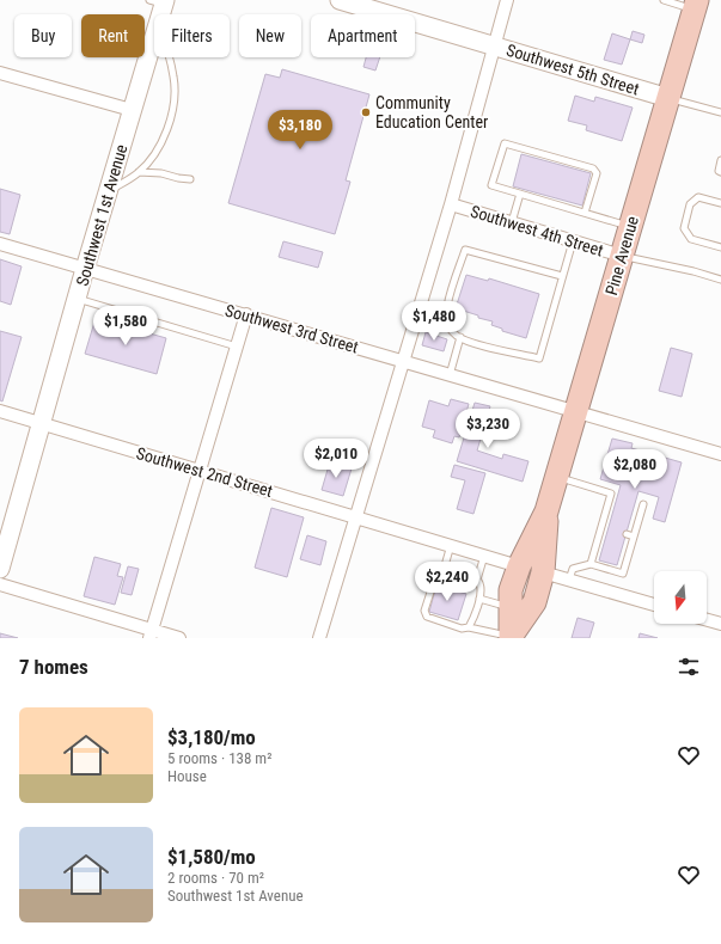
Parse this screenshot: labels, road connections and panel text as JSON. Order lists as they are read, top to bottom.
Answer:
{
  "streets": {
    "highway": ["Pine Avenue"],
    "street": [
      "Southwest 5th Street",
      "Southwest 1st Avenue",
      "Southwest 4th Street",
      "Southwest 3rd Street",
      "Southwest 2nd Street"
    ]
  },
  "crossings": [
    ["Southwest 5th Street", "Pine Avenue"],
    ["Southwest 1st Avenue", "Southwest 3rd Street"],
    ["Southwest 1st Avenue", "Southwest 2nd Street"],
    ["Southwest 4th Street", "Pine Avenue"],
    ["Pine Avenue", "Southwest 3rd Street"],
    ["Pine Avenue", "Southwest 2nd Street"]
  ],
  "places": ["Community Education Center"],
  "north": "bottom",
  "page": {
    "chip": [
      "Buy",
      "Rent",
      "Filters",
      "New",
      "Apartment"
    ],
    "price": [
      "$3,180",
      "$1,480",
      "$1,580",
      "$3,230",
      "$2,010",
      "$2,080",
      "$2,240"
    ],
    "heading": "7 homes",
    "list": [
      {
        "name": "$3,180/mo",
        "note": "5 rooms · 138 m² · House"
      },
      {
        "name": "$1,580/mo",
        "note": "2 rooms · 70 m² · Southwest 1st Avenue"
      }
    ]
  }
}
